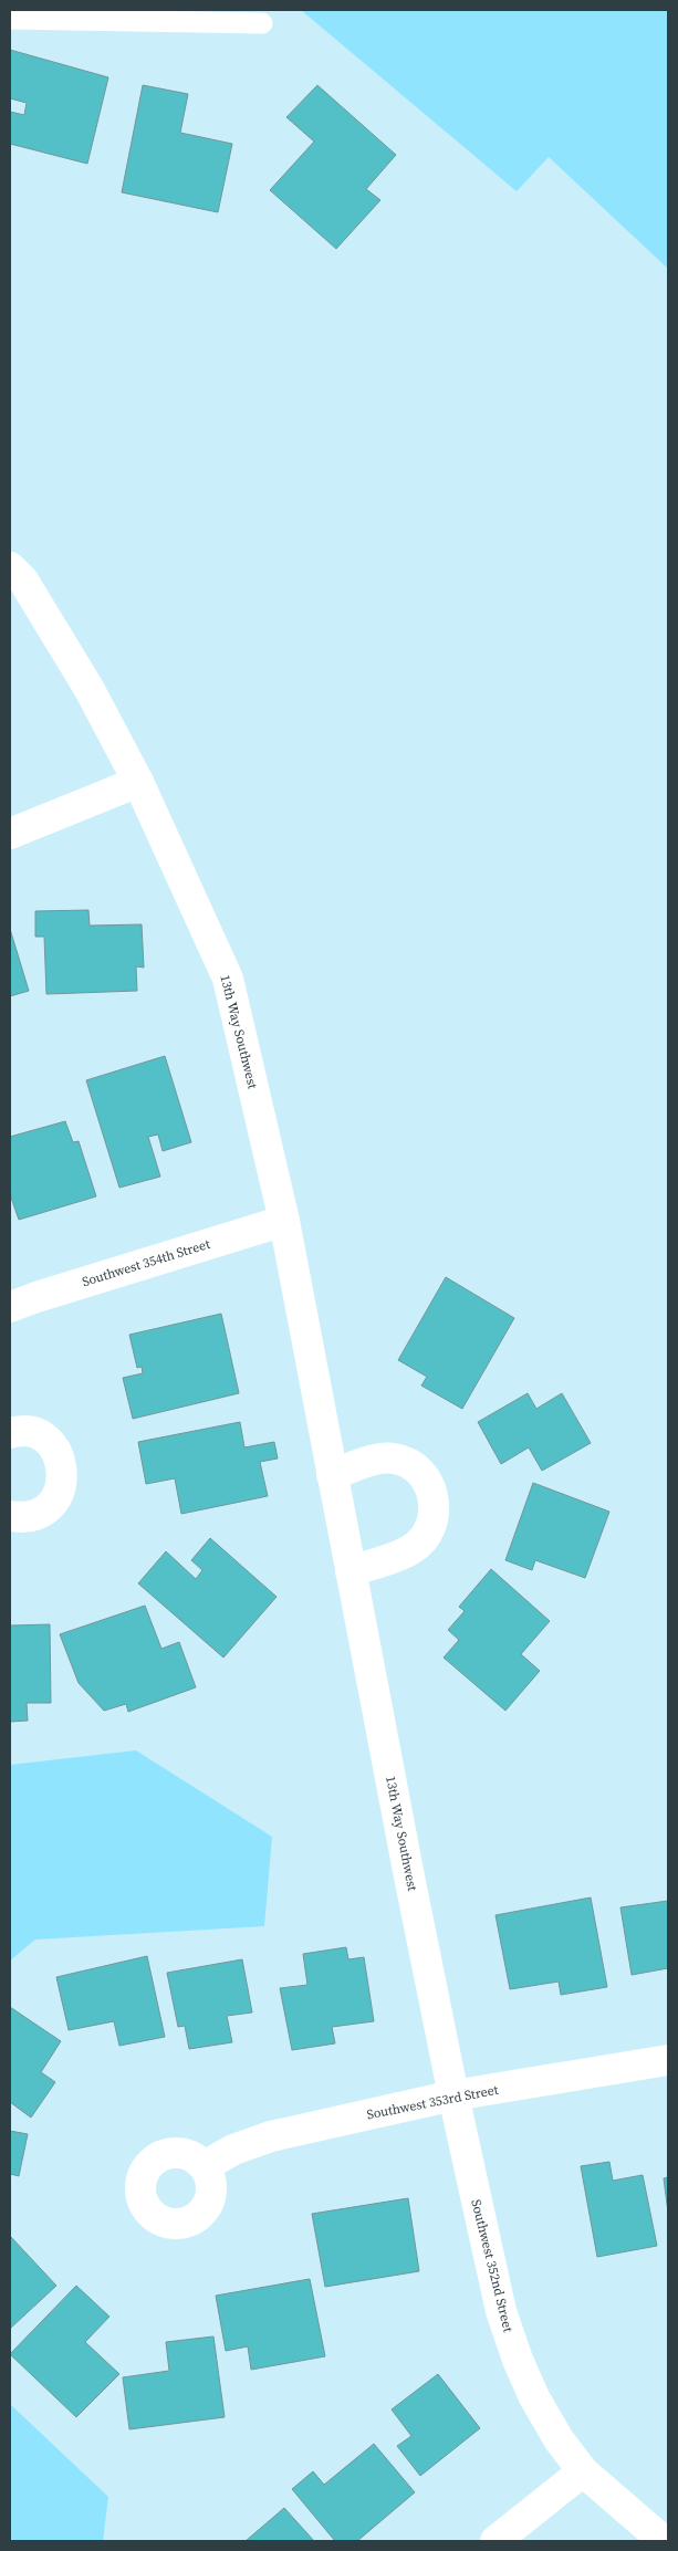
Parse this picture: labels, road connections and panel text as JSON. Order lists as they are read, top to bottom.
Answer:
{
  "streets": {
    "street": [
      "13th Way Southwest",
      "Southwest 354th Street",
      "Southwest 353rd Street",
      "Southwest 352nd Street"
    ]
  },
  "crossings": [
    ["13th Way Southwest", "Southwest 354th Street"],
    ["13th Way Southwest", "Southwest 353rd Street"],
    ["13th Way Southwest", "Southwest 352nd Street"],
    ["Southwest 353rd Street", "Southwest 352nd Street"]
  ]
}
